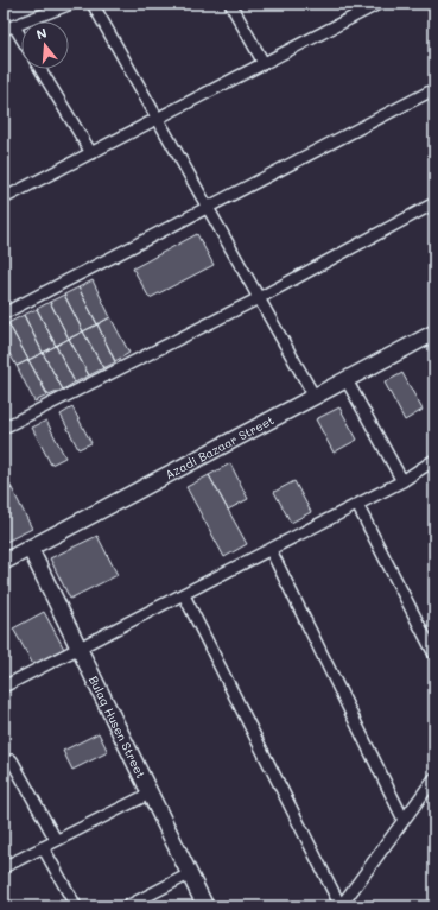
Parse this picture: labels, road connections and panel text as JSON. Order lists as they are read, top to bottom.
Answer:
{
  "streets": {
    "street": ["Azadi Bazaar Street", "Bulaq Husen Street"]
  },
  "crossings": [
    ["Azadi Bazaar Street", "Bulaq Husen Street"]
  ],
  "north": "top"
}
